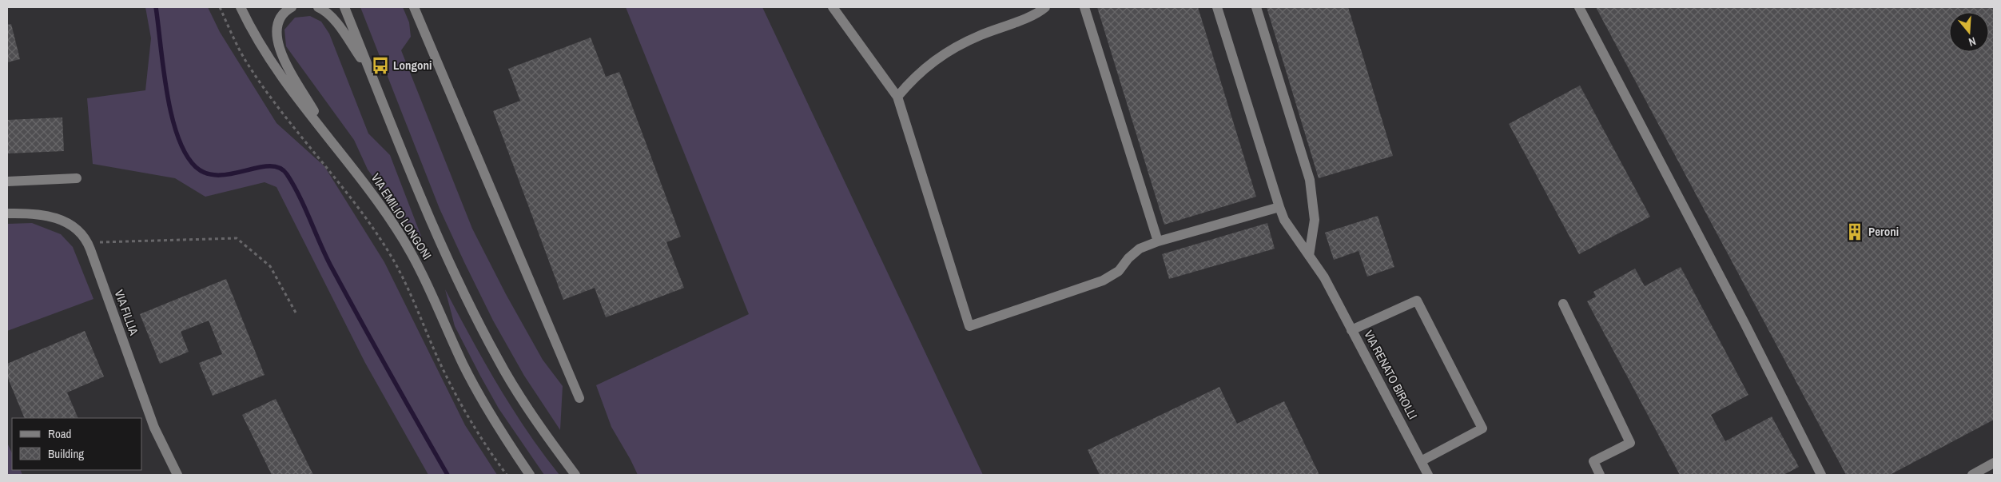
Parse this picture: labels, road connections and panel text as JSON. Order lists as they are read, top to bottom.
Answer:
{
  "streets": {
    "street": ["VIA EMILIO LONGONI", "VIA FILLIA", "VIA RENATO BIROLLI"]
  },
  "places": {
    "bus stop": ["Longoni"],
    "building": ["Peroni"]
  },
  "legend": ["Road", "Building"],
  "north": "bottom"
}
